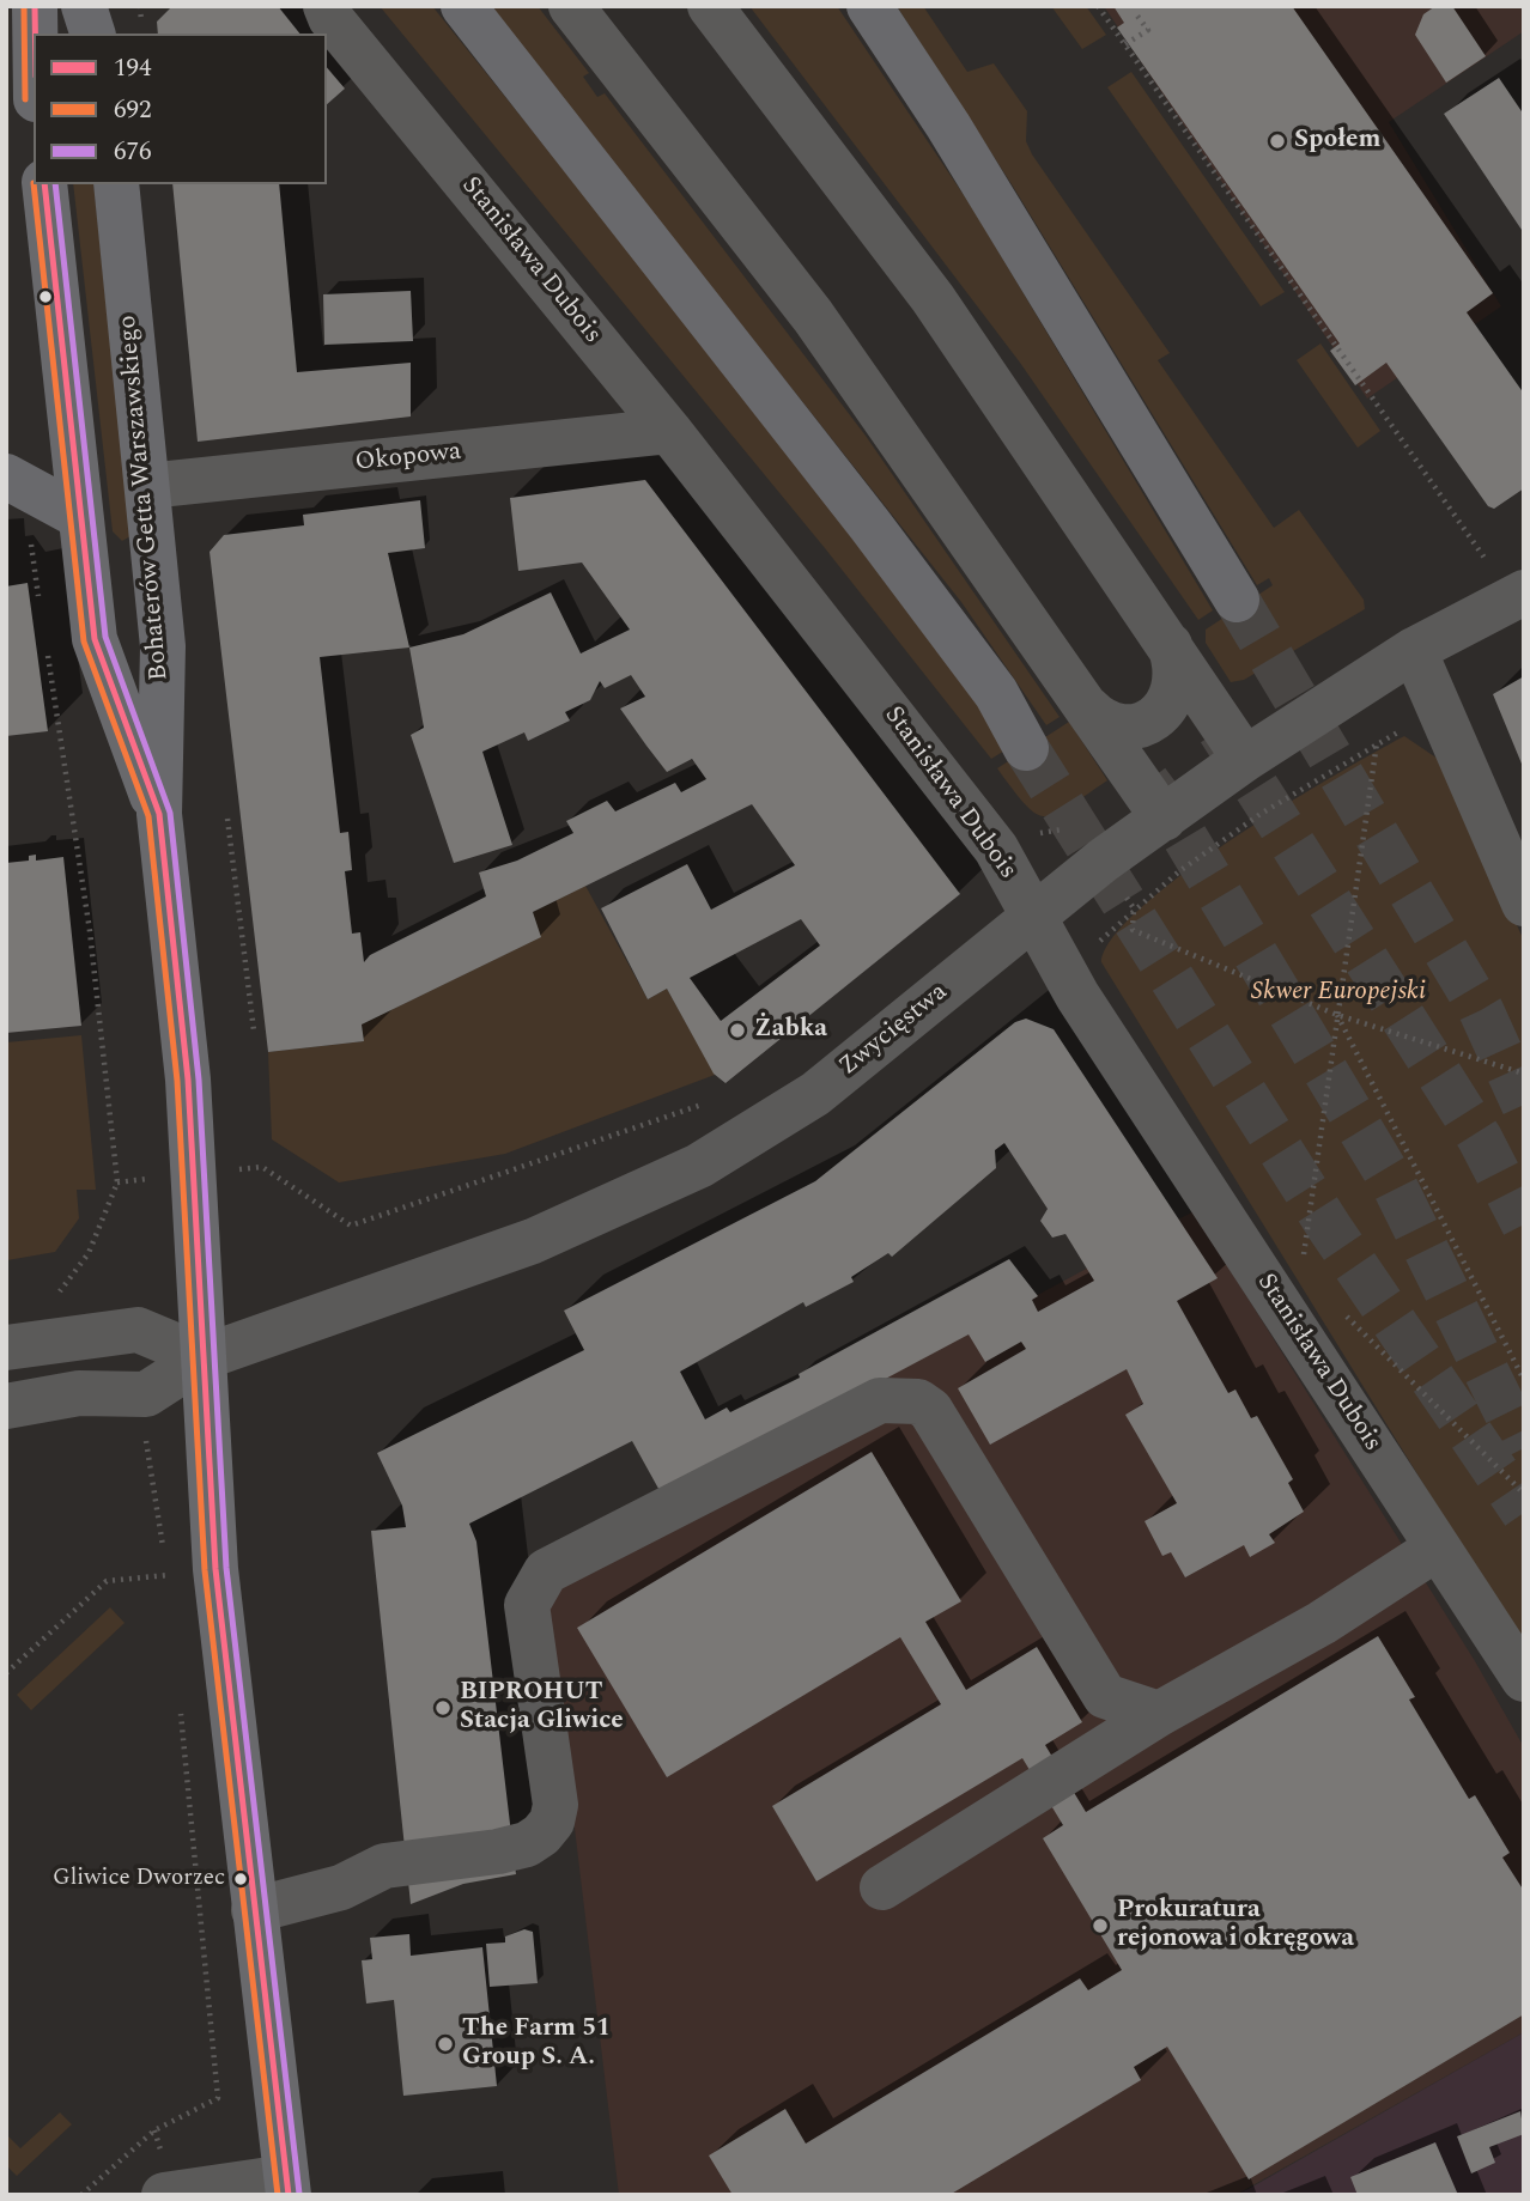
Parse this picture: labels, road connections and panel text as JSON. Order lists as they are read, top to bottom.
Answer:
{
  "streets": {
    "main road": ["Bohaterów Getta Warszawskiego"],
    "street": ["Stanisława Dubois", "Okopowa", "Zwycięstwa"]
  },
  "crossings": [
    ["Stanisława Dubois", "Okopowa"],
    ["Stanisława Dubois", "Zwycięstwa"],
    ["Okopowa", "Bohaterów Getta Warszawskiego"],
    ["Bohaterów Getta Warszawskiego", "Zwycięstwa"]
  ],
  "parks": ["Skwer Europejski"],
  "places": [
    "Społem",
    "Żabka",
    "BIPROHUT Stacja Gliwice",
    "Gliwice Dworzec",
    "Prokuratura rejonowa i okręgowa",
    "The Farm 51 Group S. A."
  ],
  "lines": ["transit line 194", "transit line 692", "transit line 676"],
  "legend": ["194", "692", "676"]
}
